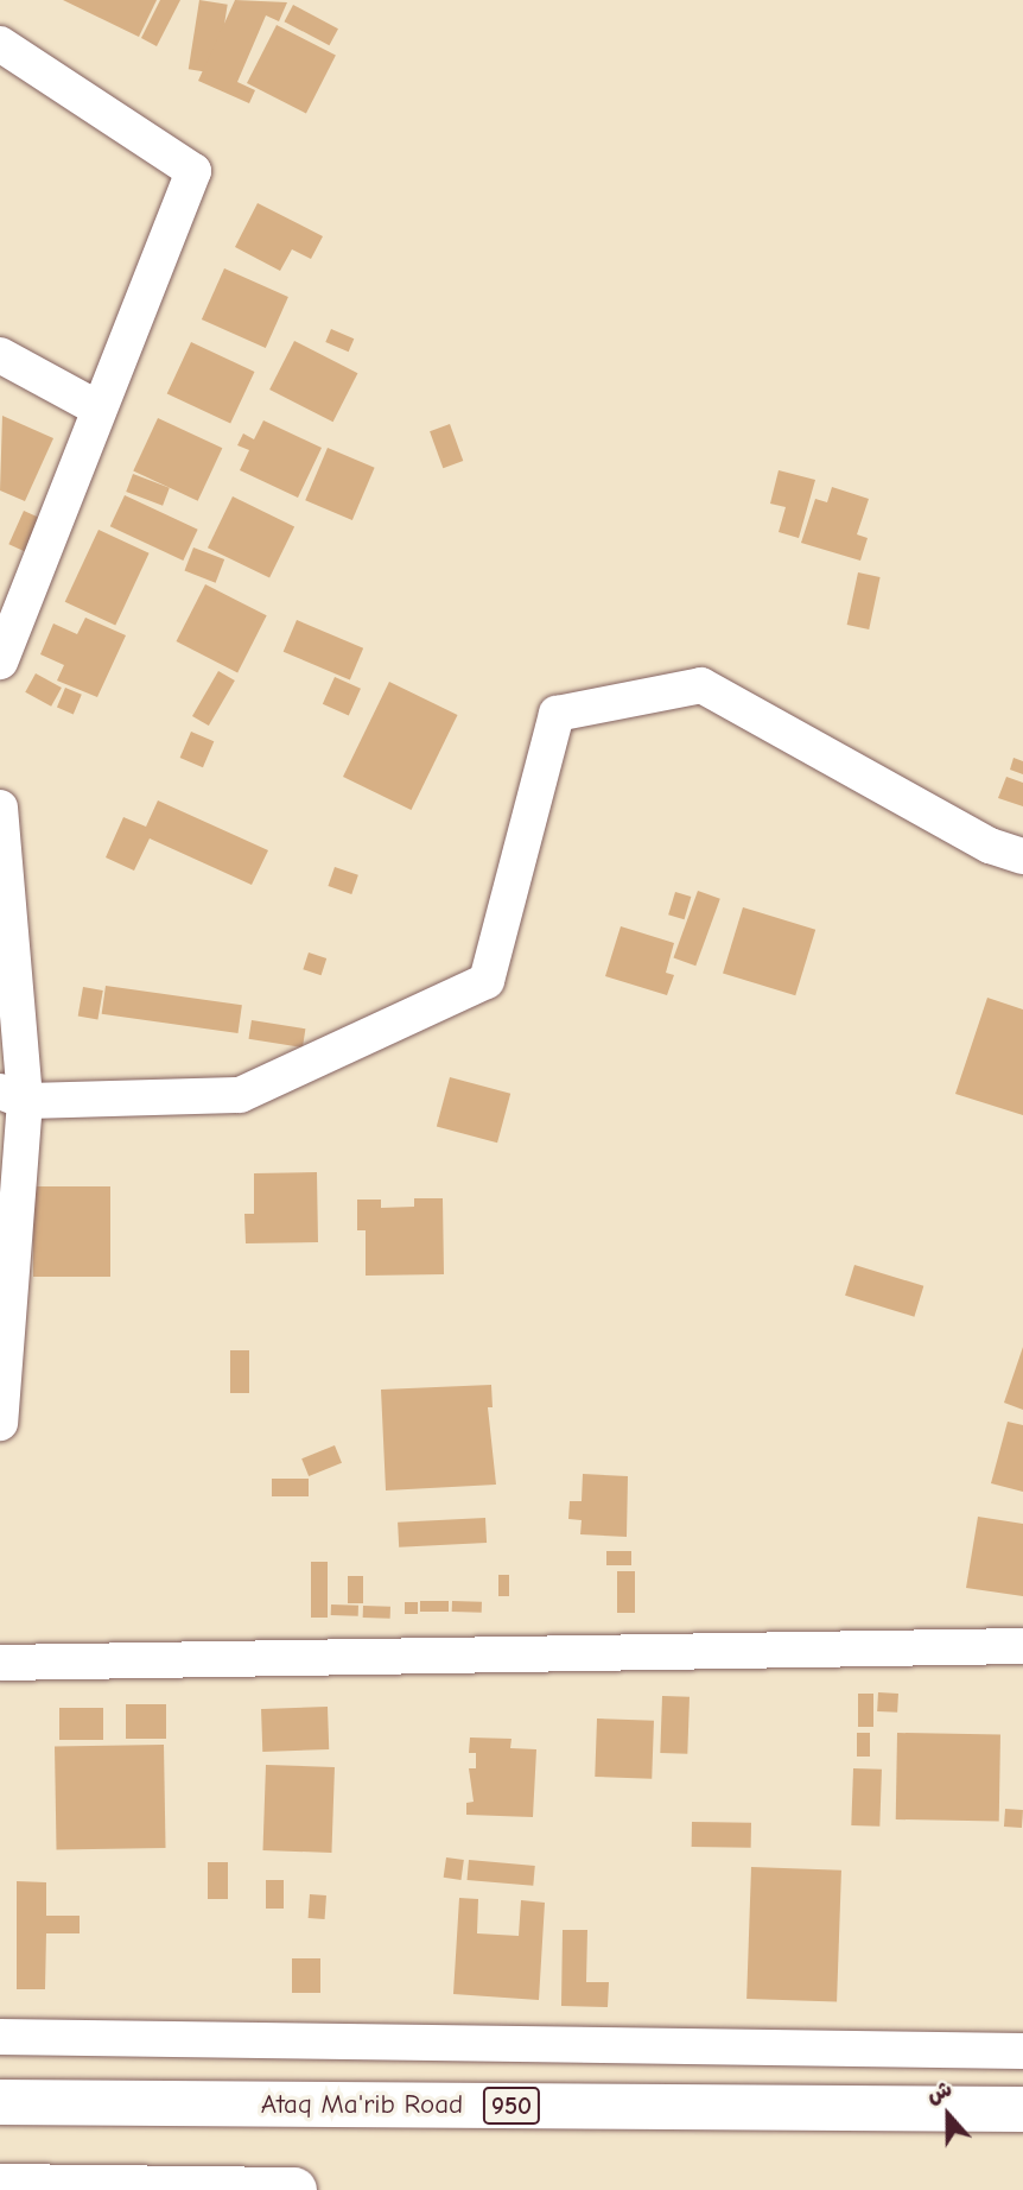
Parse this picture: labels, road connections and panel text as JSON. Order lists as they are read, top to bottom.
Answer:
{
  "streets": {
    "main road": ["Ataq Ma'rib Road", "950"]
  },
  "north": "top"
}
